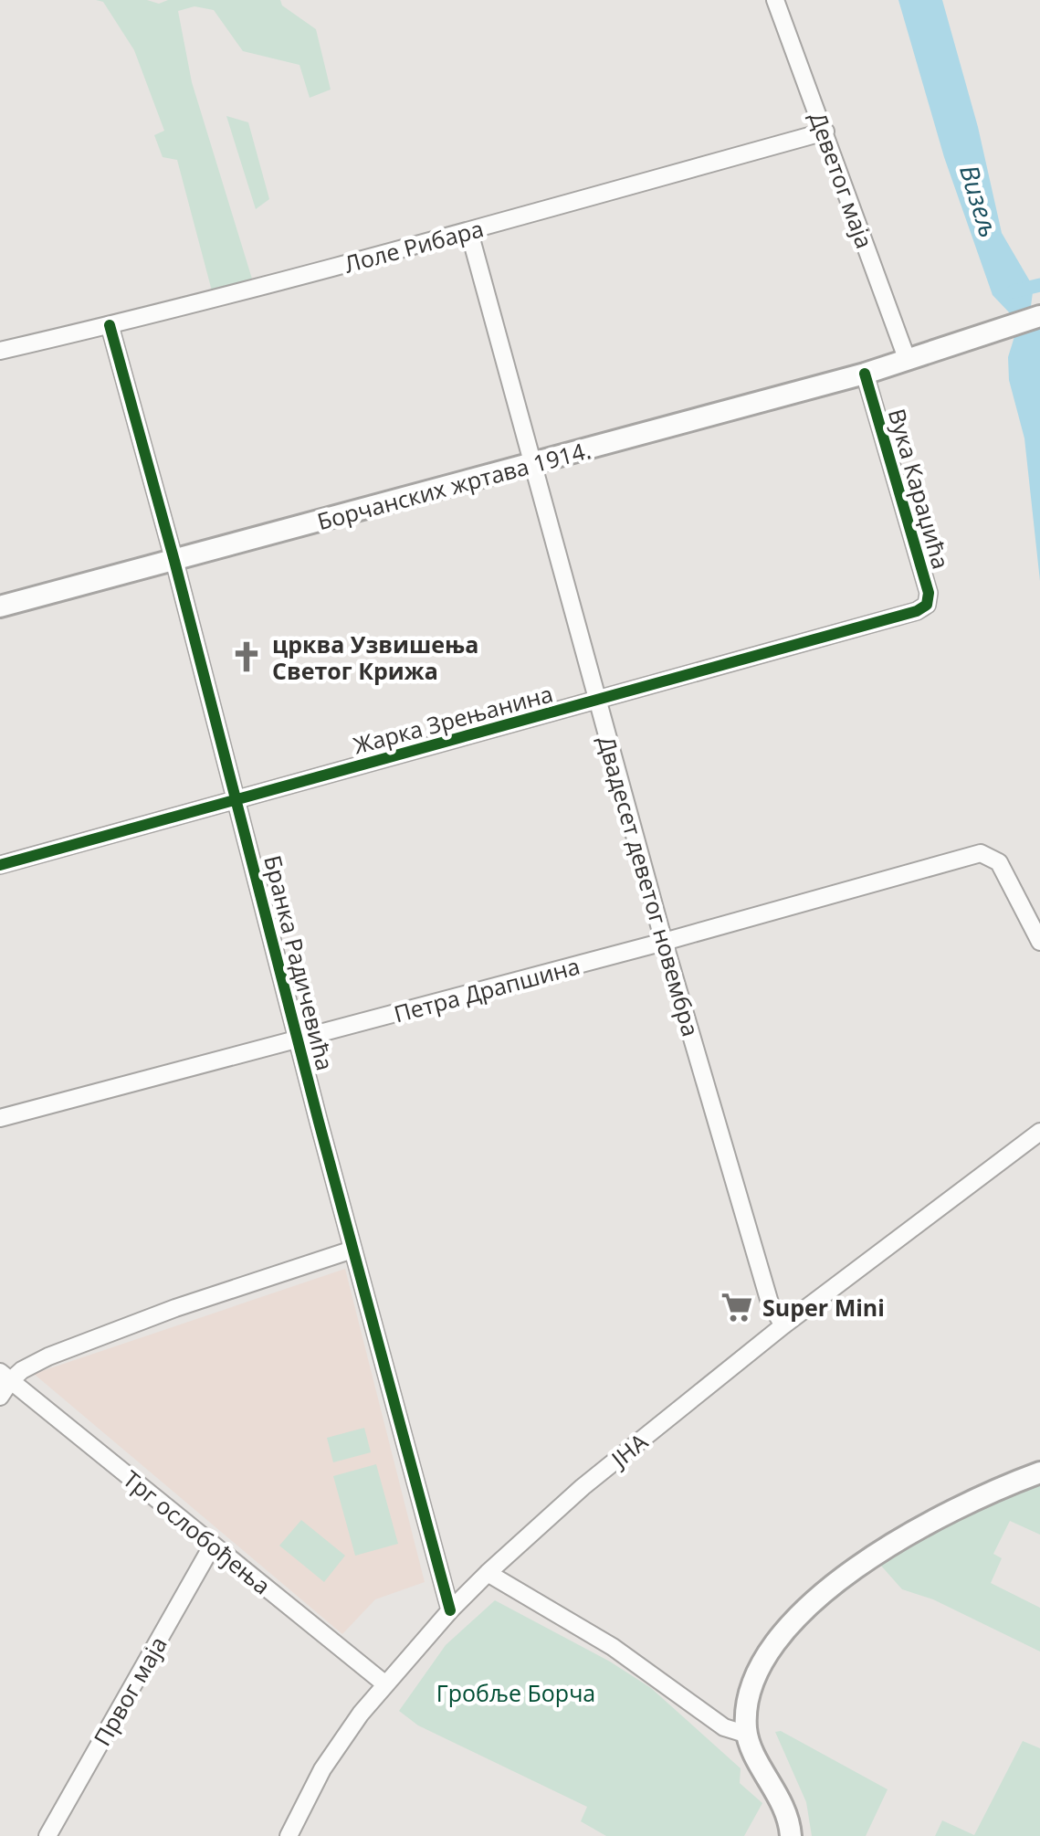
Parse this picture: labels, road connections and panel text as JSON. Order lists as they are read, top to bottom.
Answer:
{
  "streets": {
    "street": [
      "Деветог маја",
      "Лоле Рибара",
      "Борчанских жртава 1914.",
      "Вука Караџића",
      "Жарка Зрењанина",
      "Двадесет деветог новембра",
      "Бранка Радичевића",
      "Петра Драпшина",
      "ЈНА",
      "Трг ослобођења",
      "Првог маја"
    ]
  },
  "crossings": [
    ["Деветог маја", "Лоле Рибара"],
    ["Деветог маја", "Борчанских жртава 1914."],
    ["Лоле Рибара", "Двадесет деветог новембра"],
    ["Лоле Рибара", "Бранка Радичевића"],
    ["Борчанских жртава 1914.", "Вука Караџића"],
    ["Борчанских жртава 1914.", "Двадесет деветог новембра"],
    ["Борчанских жртава 1914.", "Бранка Радичевића"],
    ["Вука Караџића", "Жарка Зрењанина"],
    ["Жарка Зрењанина", "Двадесет деветог новембра"],
    ["Жарка Зрењанина", "Бранка Радичевића"],
    ["Двадесет деветог новембра", "Петра Драпшина"],
    ["Двадесет деветог новембра", "ЈНА"],
    ["Бранка Радичевића", "Петра Драпшина"],
    ["Бранка Радичевића", "ЈНА"],
    ["ЈНА", "Трг ослобођења"],
    ["Трг ослобођења", "Првог маја"]
  ],
  "water": ["Визељ"],
  "parks": ["Гробље Борча"],
  "places": {
    "church": ["црква Узвишења Светог Крижа"],
    "supermarket": ["Super Mini"]
  }
}
